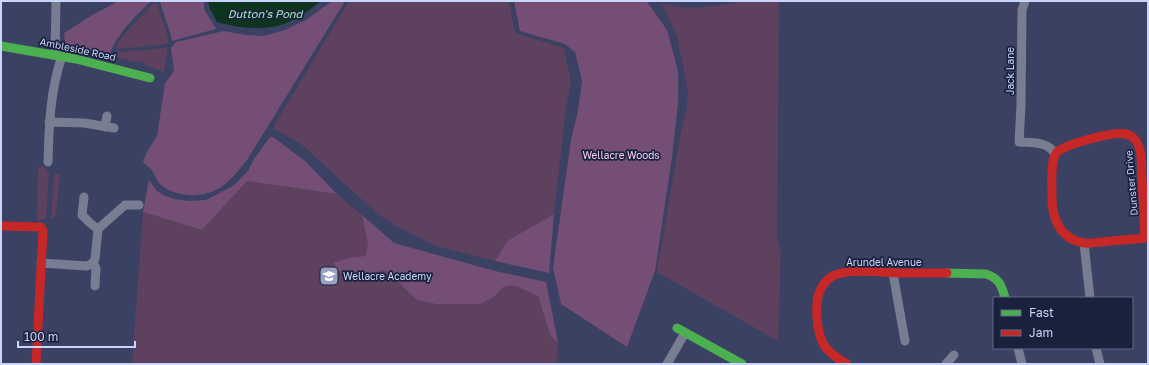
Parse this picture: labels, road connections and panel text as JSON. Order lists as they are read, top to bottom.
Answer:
{
  "streets": {
    "street": [
      "Ambleside Road",
      "Jack Lane",
      "Dunster Drive",
      "Arundel Avenue"
    ]
  },
  "crossings": [
    ["Jack Lane", "Dunster Drive"]
  ],
  "water": ["Dutton's Pond"],
  "parks": ["Wellacre Woods"],
  "places": {
    "school or university": ["Wellacre Academy"]
  },
  "legend": ["Fast", "Jam"],
  "scale_bar": "100 m"
}
